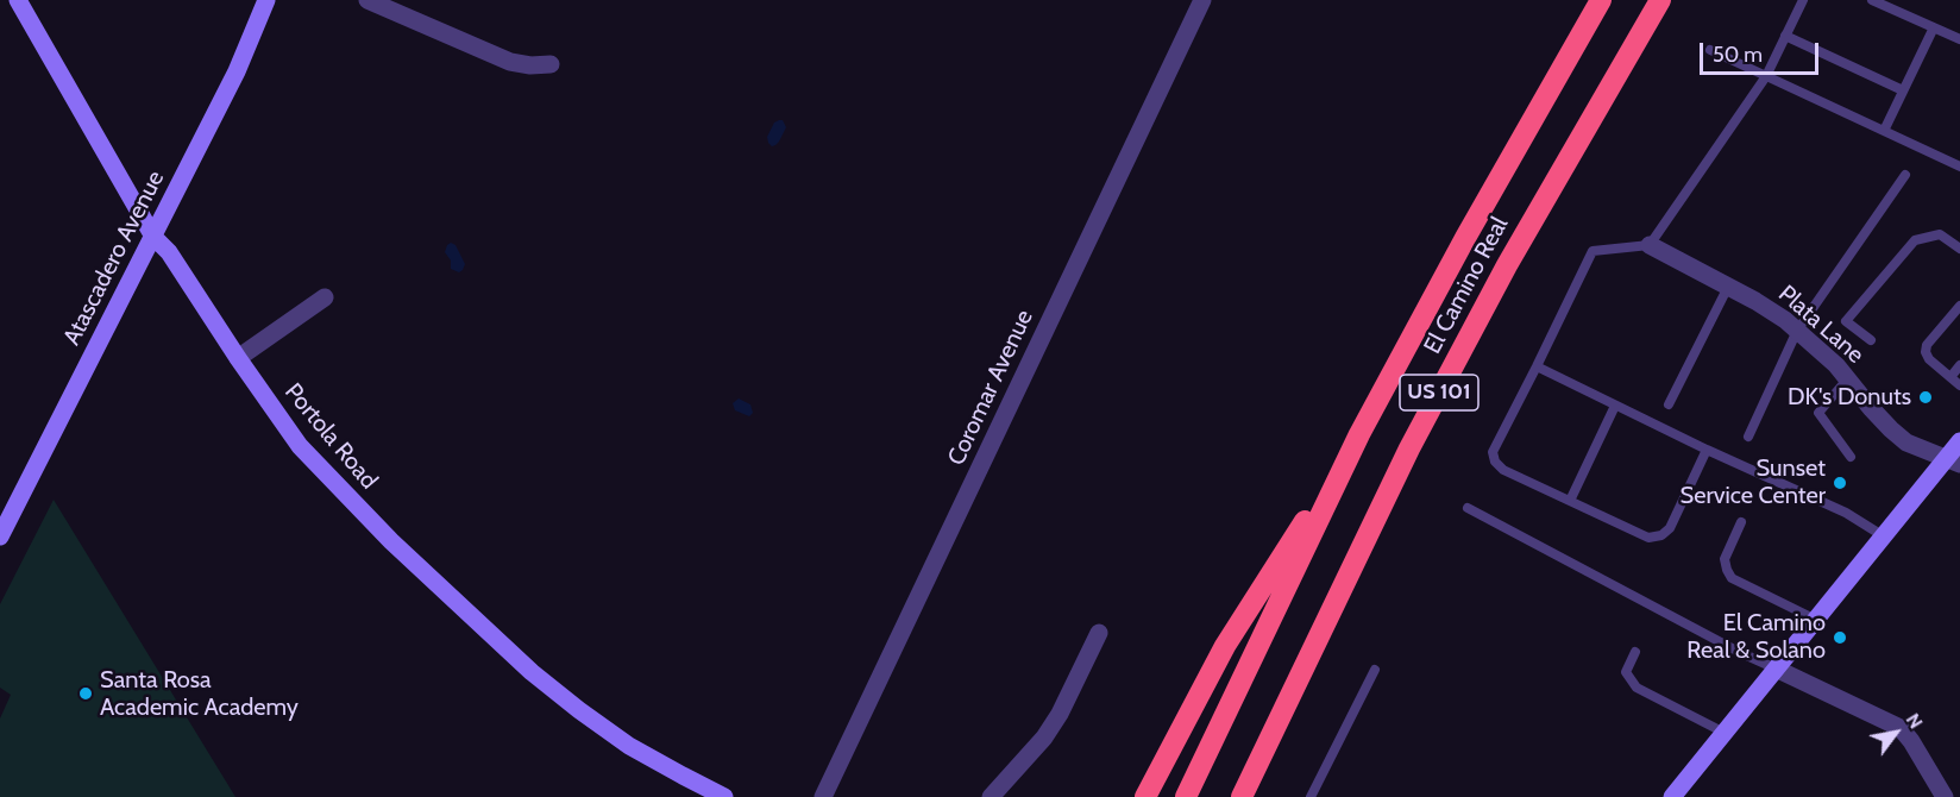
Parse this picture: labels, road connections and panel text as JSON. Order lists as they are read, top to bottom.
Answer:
{
  "streets": {
    "highway": ["El Camino Real", "US 101"],
    "street": [
      "Atascadero Avenue",
      "Plata Lane",
      "Coromar Avenue",
      "Portola Road"
    ]
  },
  "crossings": [
    ["Atascadero Avenue", "Portola Road"]
  ],
  "places": [
    "DK's Donuts",
    "Sunset Service Center",
    "El Camino Real & Solano",
    "Santa Rosa Academic Academy"
  ],
  "scale_bar": "50 m",
  "north": "top right"
}
